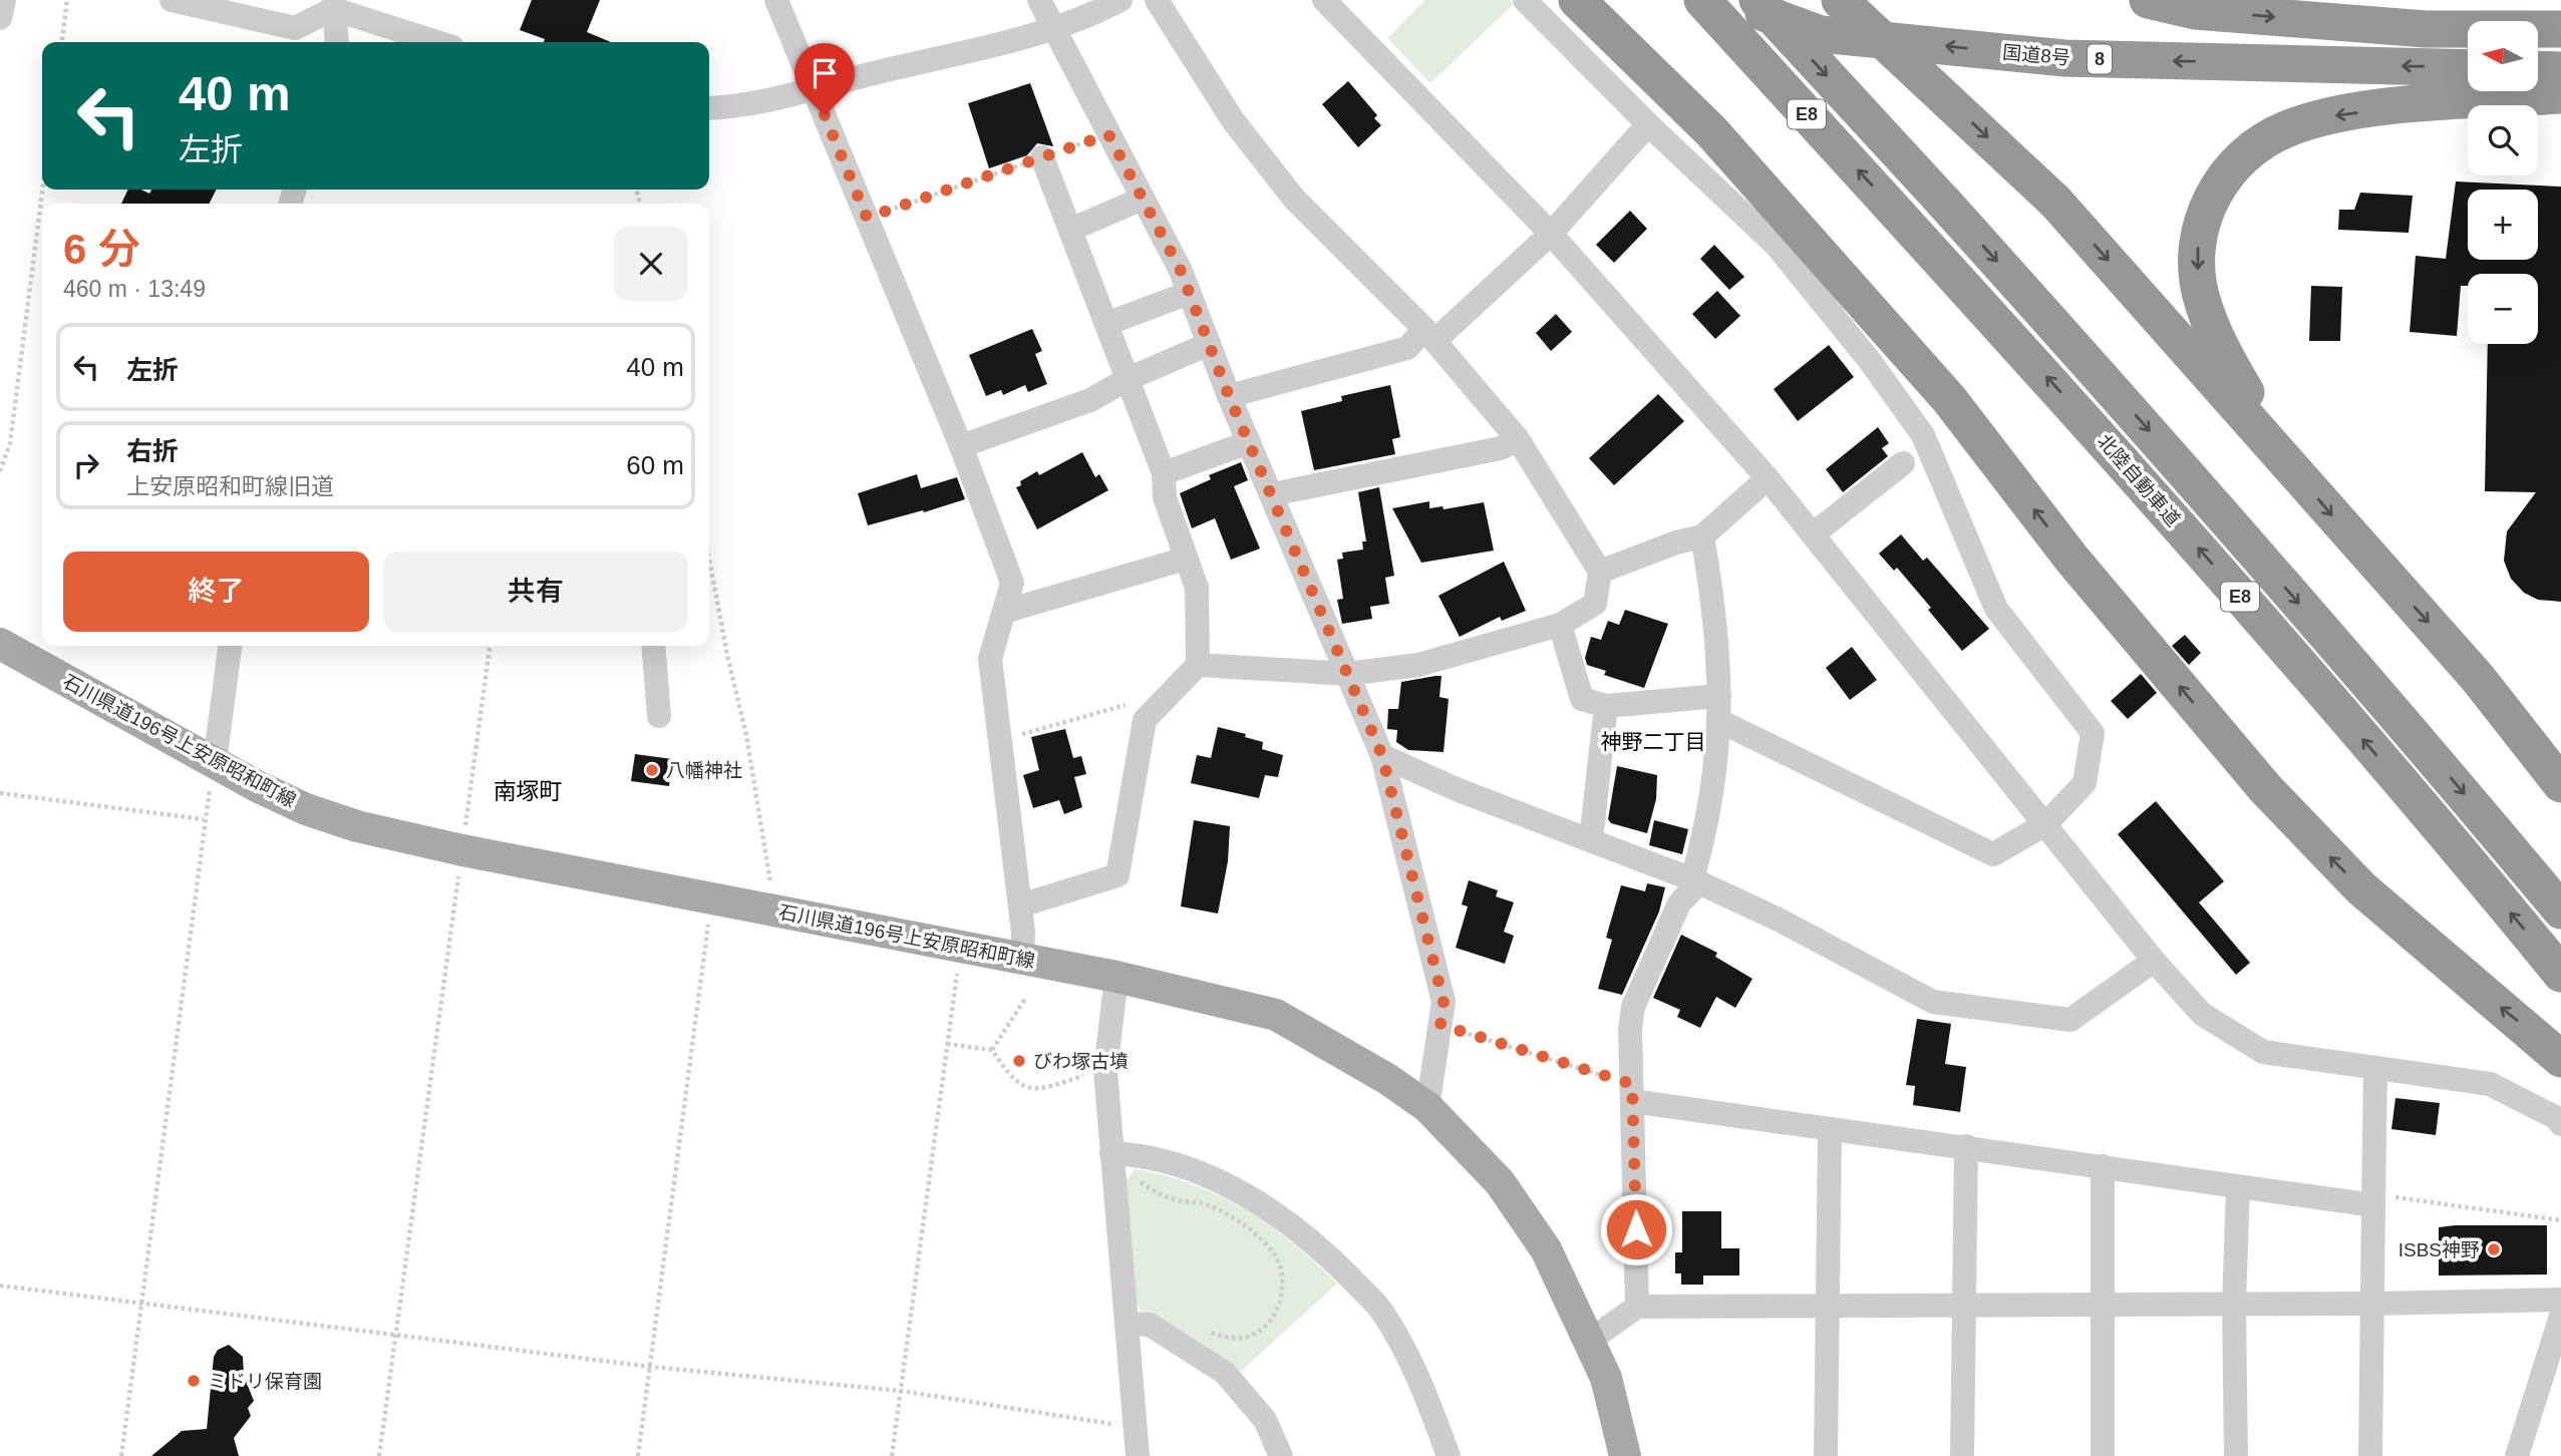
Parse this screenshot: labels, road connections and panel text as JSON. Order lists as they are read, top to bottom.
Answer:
{
  "streets": {
    "highway": [
      "国道8号",
      "8",
      "E8",
      "北陸自動車道"
    ],
    "main road": ["石川県道196号上安原昭和町線"]
  },
  "districts": ["神野二丁目", "南塚町"],
  "places": [
    "八幡神社",
    "びわ塚古墳",
    "ISBS神野",
    "ミドリ保育園"
  ],
  "north": "left",
  "page": {
    "map_buttons": ["+", "−"],
    "turn": ["40 m", "左折"],
    "heading": ["6 分", "460 m · 13:49"],
    "list": [
      {
        "name": "左折",
        "value": "40 m"
      },
      {
        "name": "右折",
        "note": "上安原昭和町線旧道",
        "value": "60 m"
      }
    ],
    "buttons": ["終了", "共有"]
  }
}
